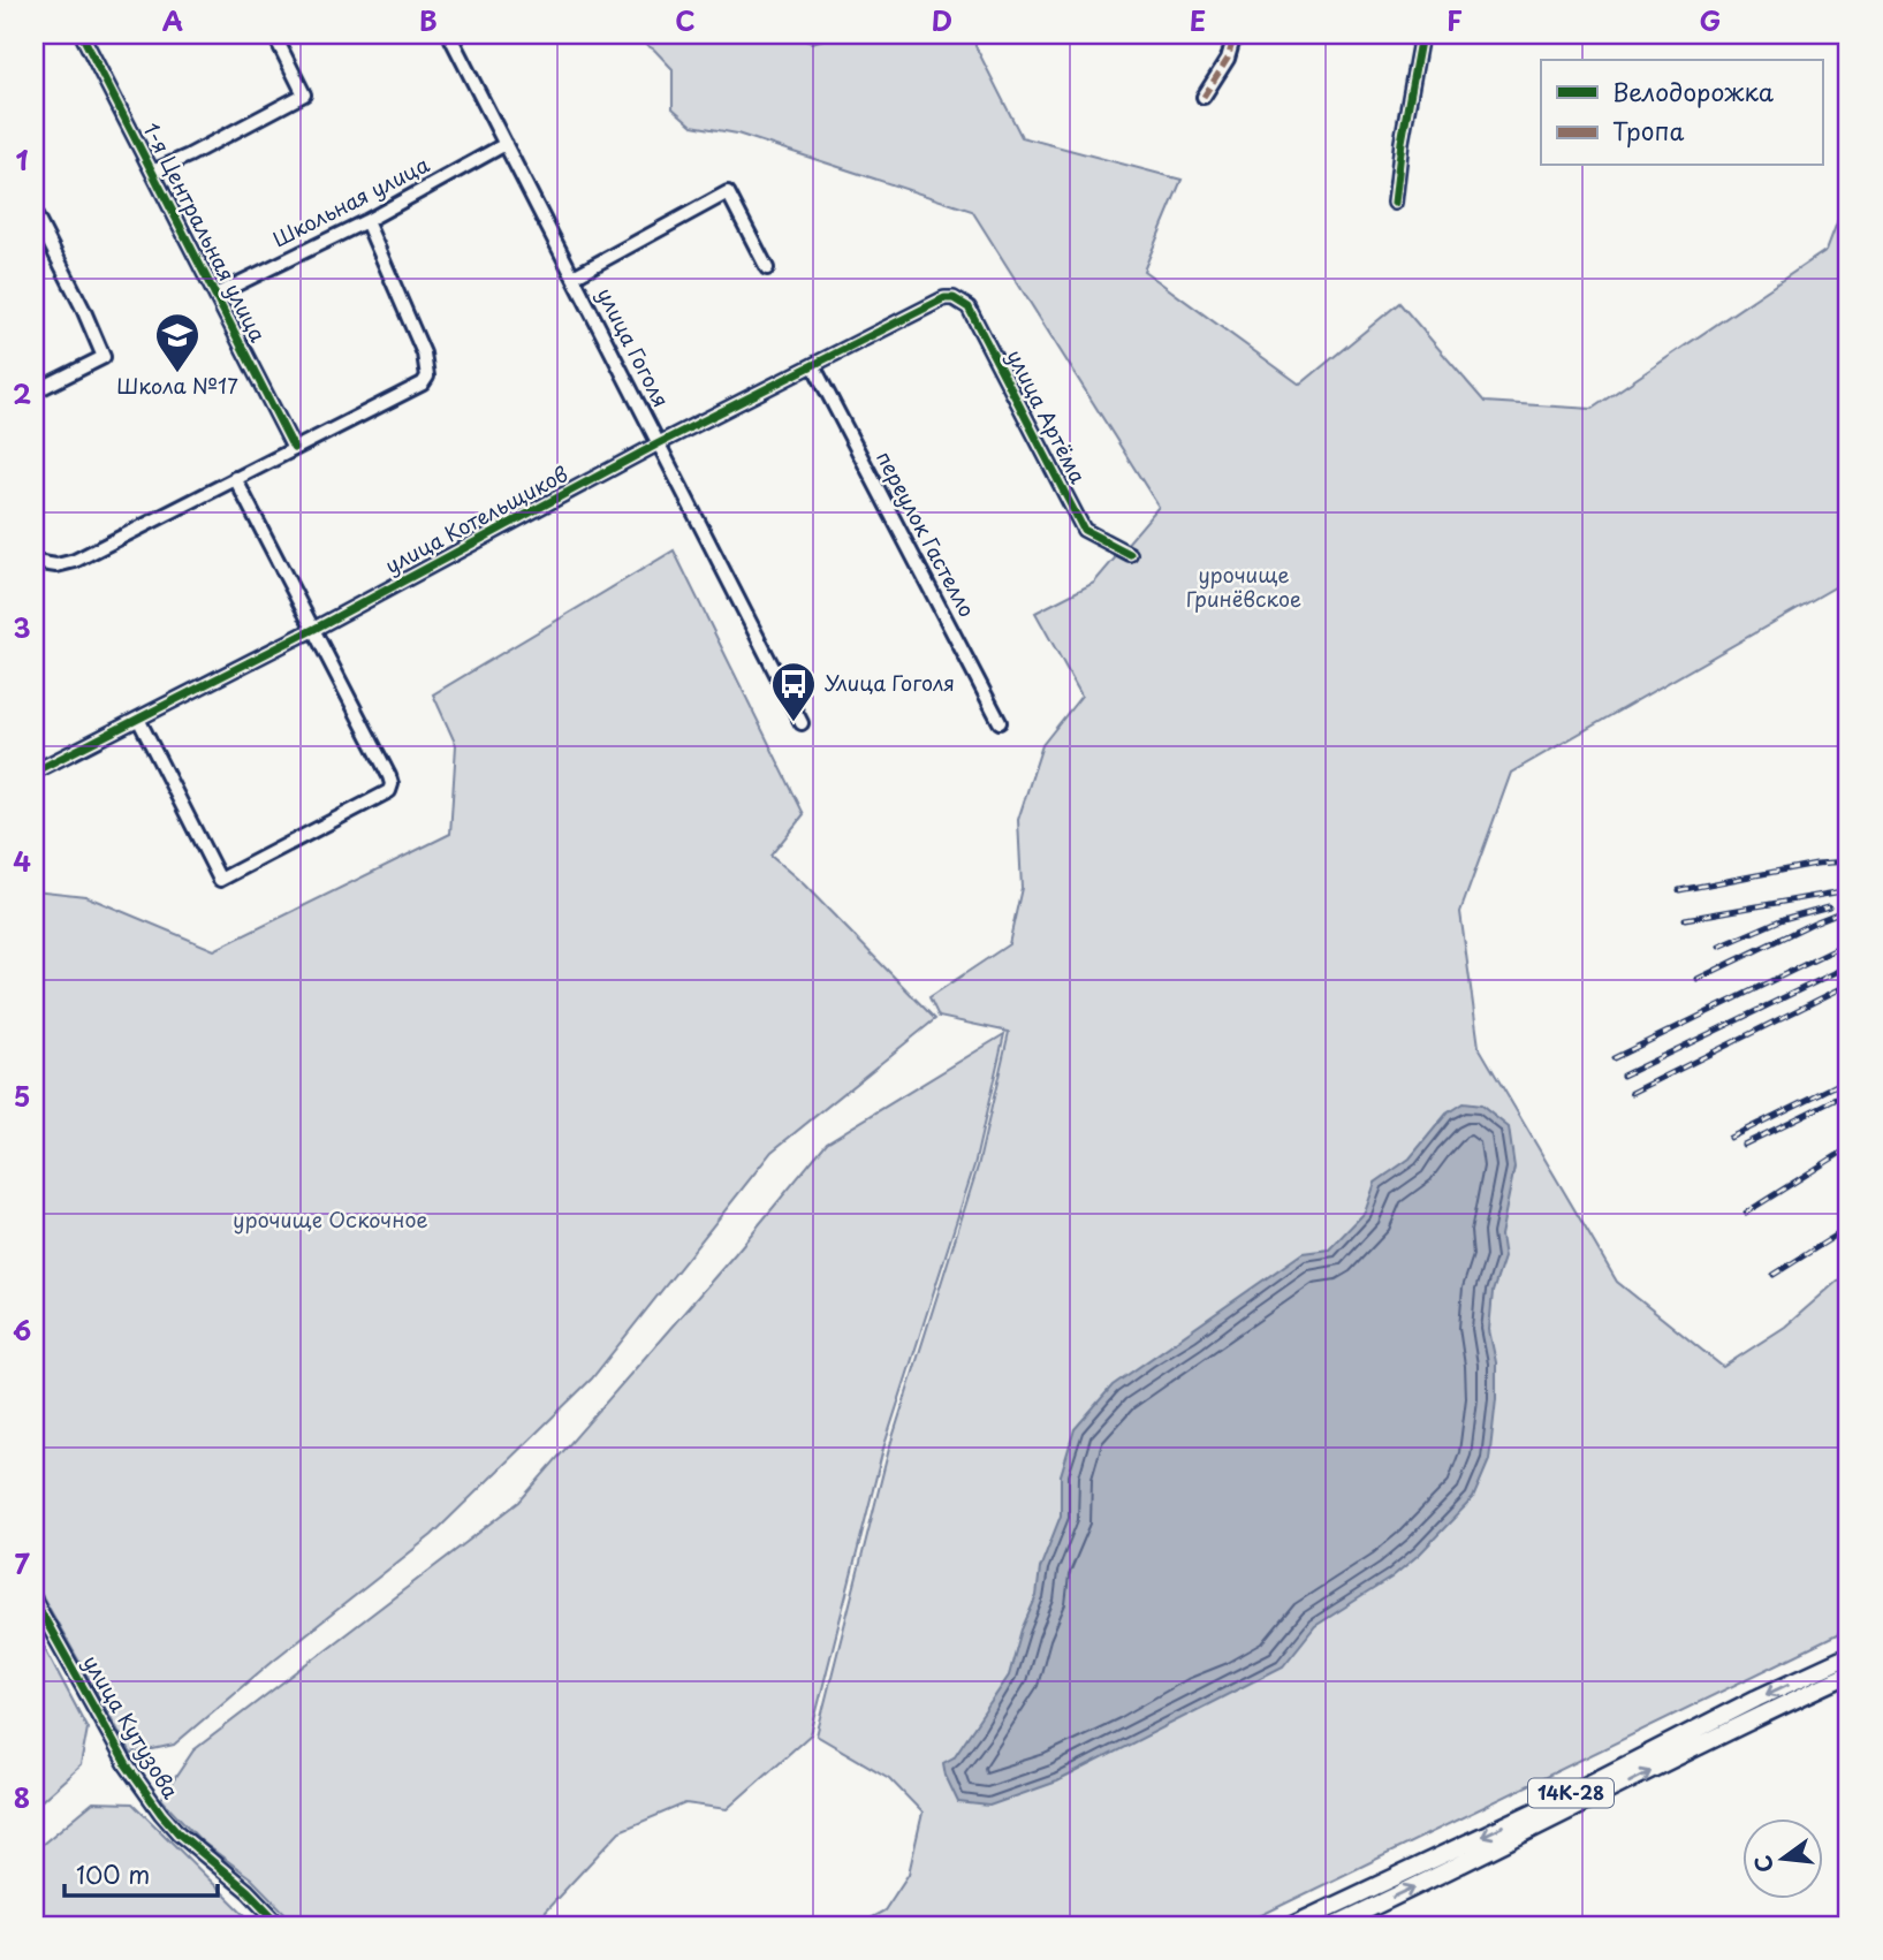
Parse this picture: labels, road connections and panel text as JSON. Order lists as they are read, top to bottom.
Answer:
{
  "streets": {
    "main road": ["14К-28"],
    "street": [
      "Школьная улица",
      "1-я Центральная улица",
      "улица Гоголя",
      "улица Артёма",
      "улица Котельщиков",
      "переулок Гастелло",
      "улица Кутузова"
    ]
  },
  "crossings": [
    ["Школьная улица", "1-я Центральная улица"],
    ["Школьная улица", "улица Гоголя"],
    ["улица Гоголя", "улица Котельщиков"],
    ["улица Артёма", "улица Котельщиков"],
    ["улица Котельщиков", "переулок Гастелло"]
  ],
  "parks": ["урочище Гринёвское", "урочище Оскочное"],
  "places": {
    "school or university": ["Школа №17"],
    "bus stop": ["Улица Гоголя"]
  },
  "legend": ["Велодорожка", "Тропа"],
  "scale_bar": "100 m",
  "north": "left",
  "grid": {
    "columns": [
      "A",
      "B",
      "C",
      "D",
      "E",
      "F",
      "G"
    ],
    "rows": [
      "1",
      "2",
      "3",
      "4",
      "5",
      "6",
      "7",
      "8"
    ]
  }
}
